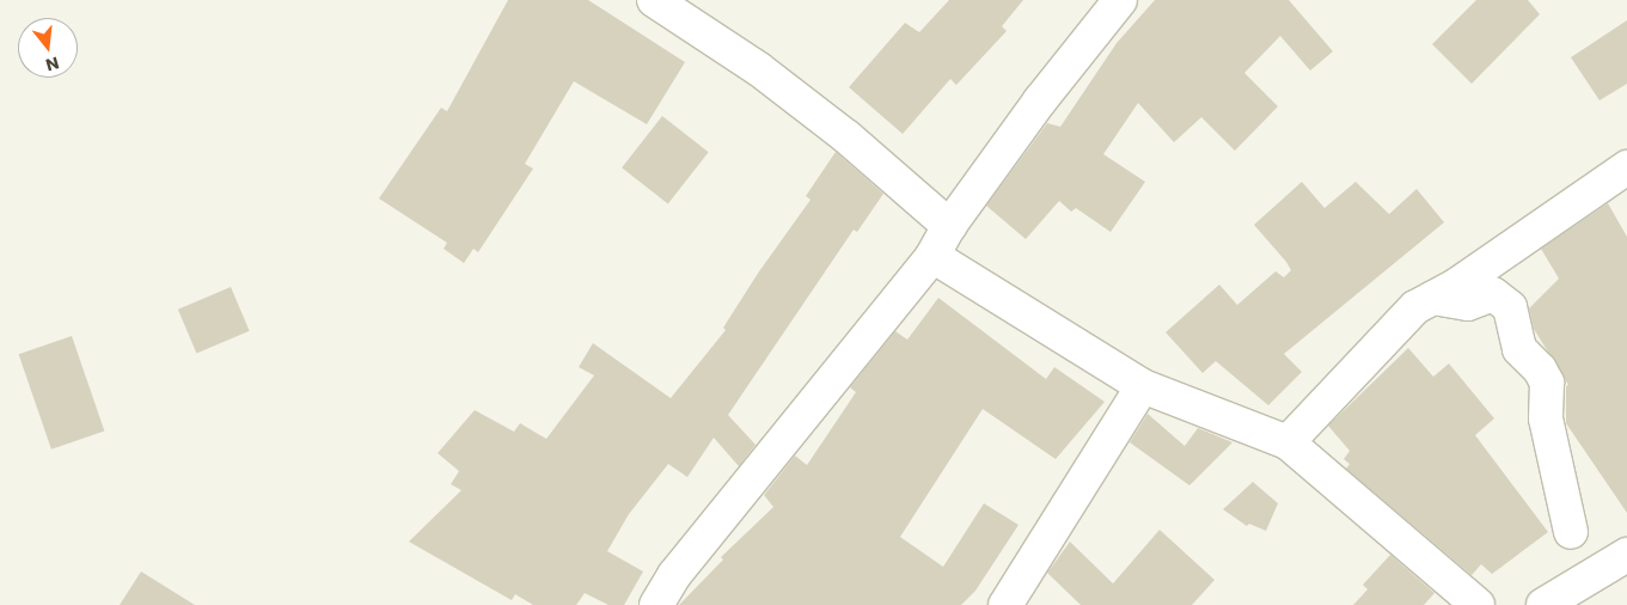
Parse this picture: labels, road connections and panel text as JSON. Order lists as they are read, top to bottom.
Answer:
{
  "north": "bottom"
}
